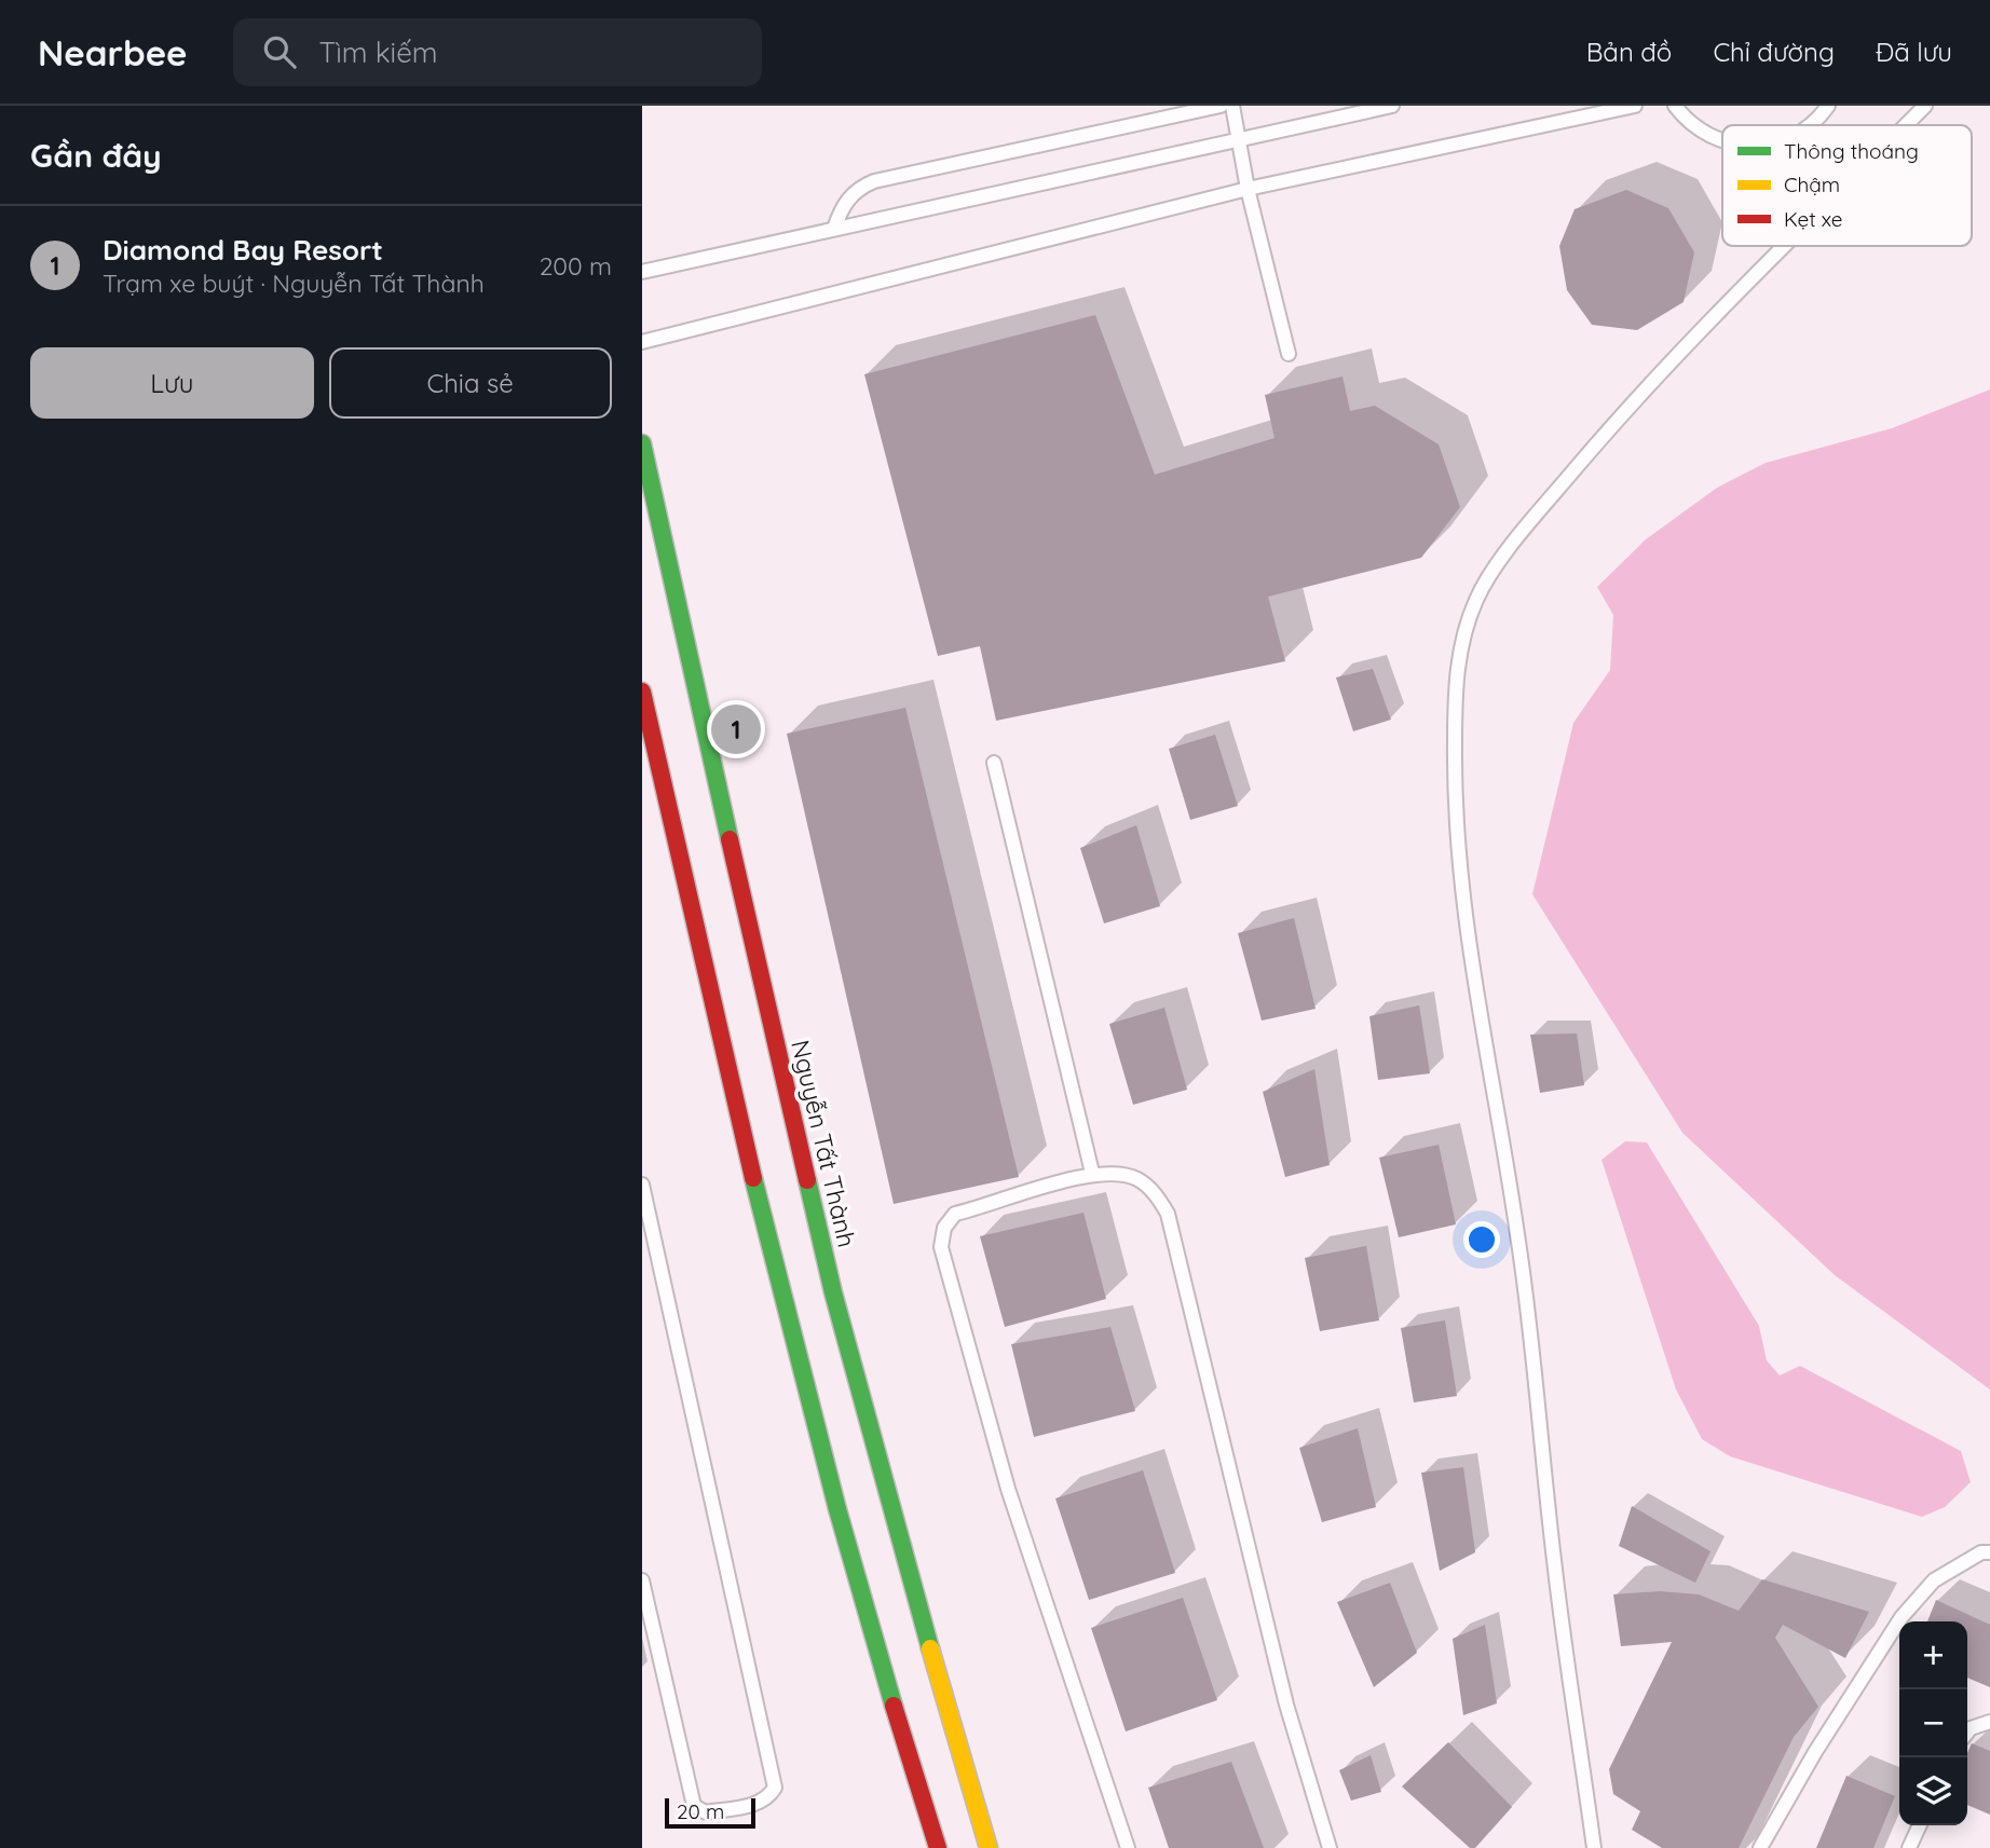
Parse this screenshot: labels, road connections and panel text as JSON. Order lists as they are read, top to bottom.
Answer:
{
  "streets": {
    "main road": ["Nguyễn Tất Thành"]
  },
  "legend": ["Thông thoáng", "Chậm", "Kẹt xe"],
  "scale_bar": "20 m",
  "page": {
    "header": "Nearbee",
    "search": "Tìm kiếm",
    "nav": ["Bản đồ", "Chỉ đường", "Đã lưu"],
    "heading": "Gần đây",
    "list": [
      {
        "mark": "1",
        "name": "Diamond Bay Resort",
        "note": "Trạm xe buýt · Nguyễn Tất Thành",
        "value": "200 m"
      }
    ],
    "buttons": ["Lưu", "Chia sẻ"],
    "pins": "1",
    "map_buttons": ["+", "−"],
    "scale": "20 m"
  }
}
